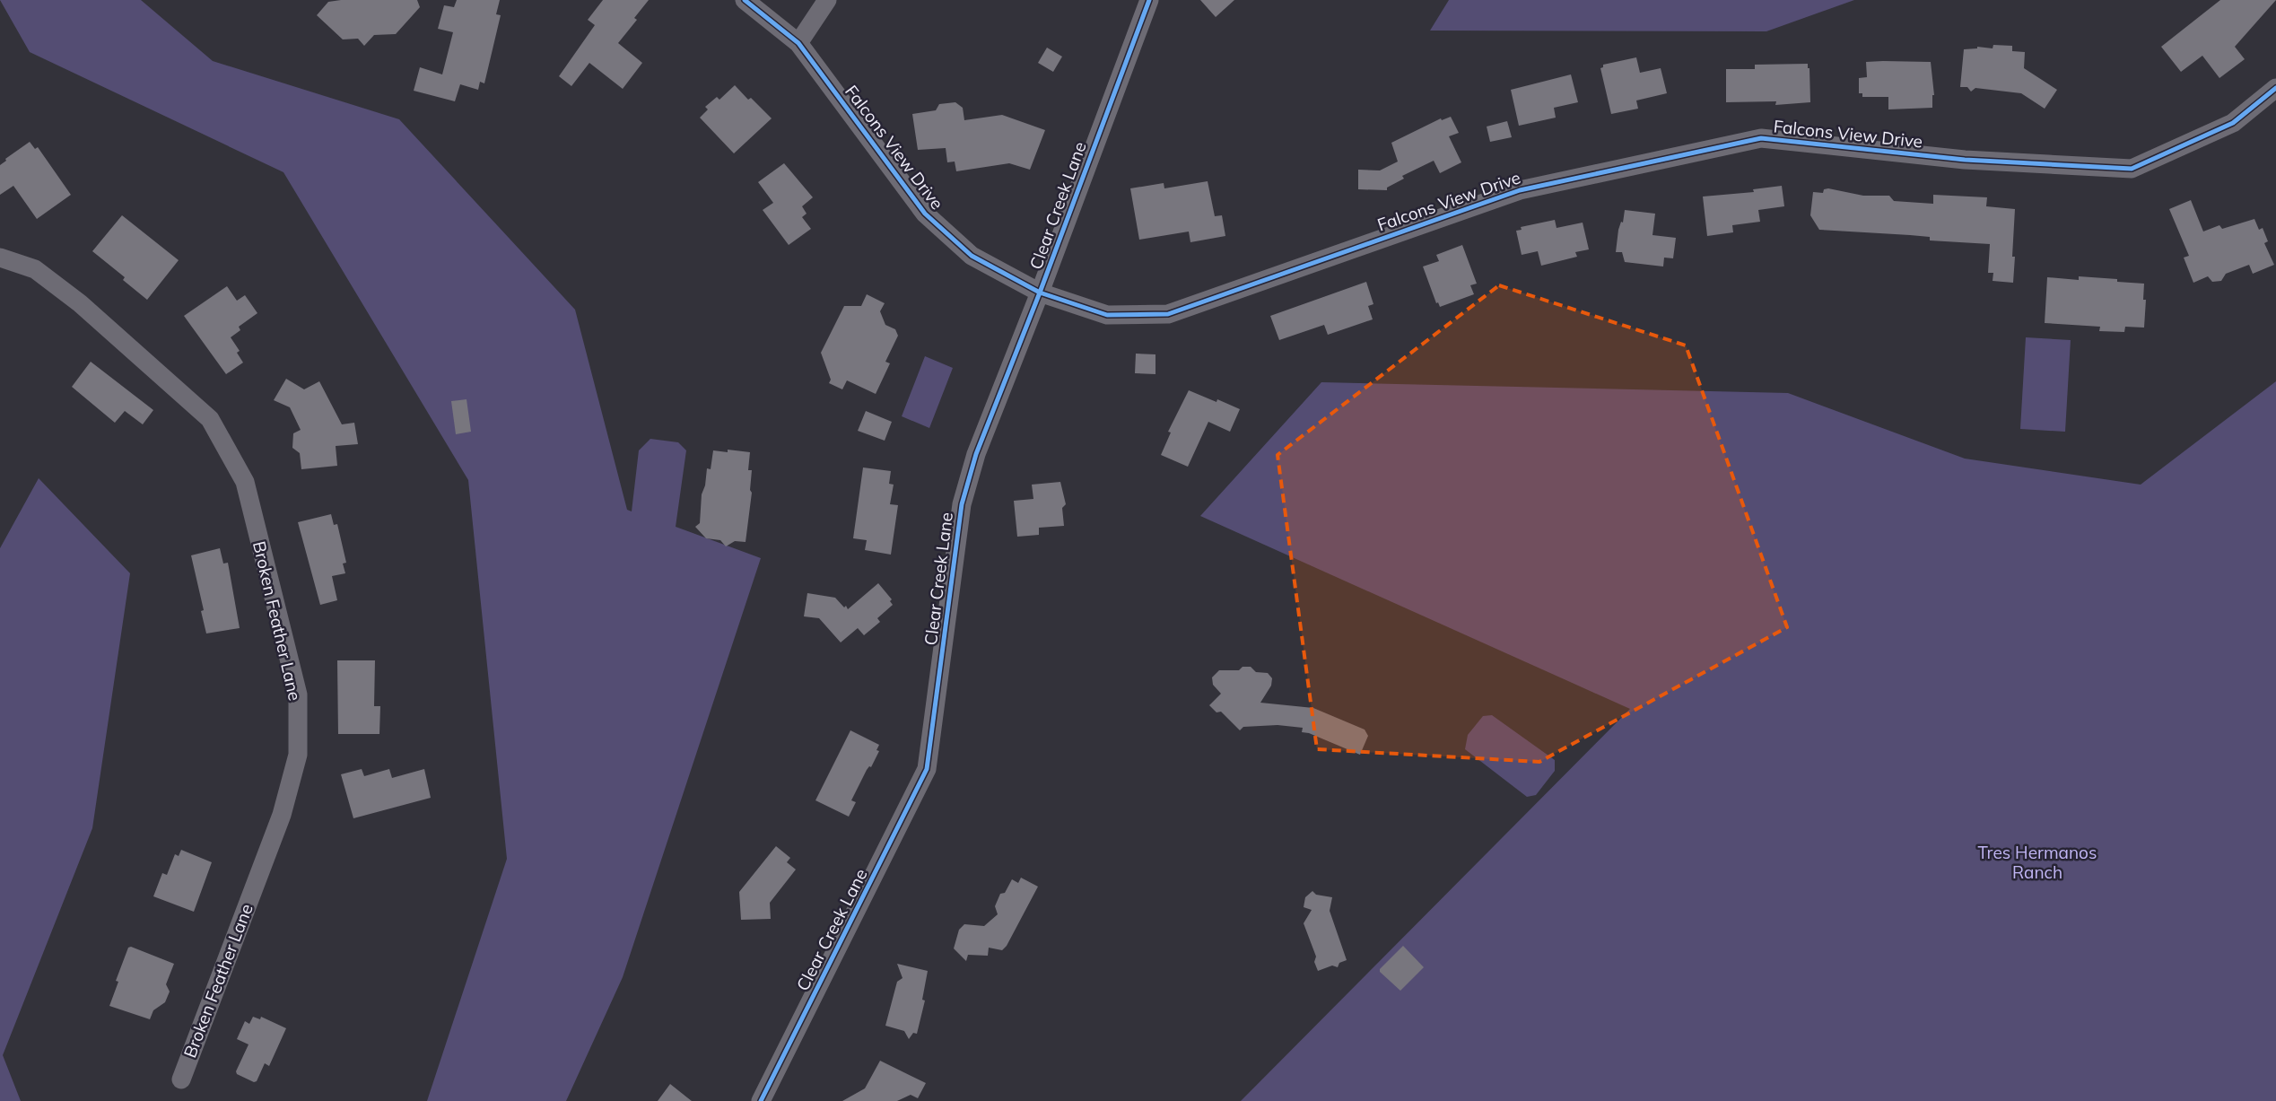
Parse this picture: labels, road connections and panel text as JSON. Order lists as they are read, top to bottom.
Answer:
{
  "streets": {
    "street": ["Falcons View Drive", "Clear Creek Lane", "Broken Feather Lane"]
  },
  "crossings": [
    ["Falcons View Drive", "Clear Creek Lane"]
  ],
  "parks": ["Tres Hermanos Ranch"]
}
